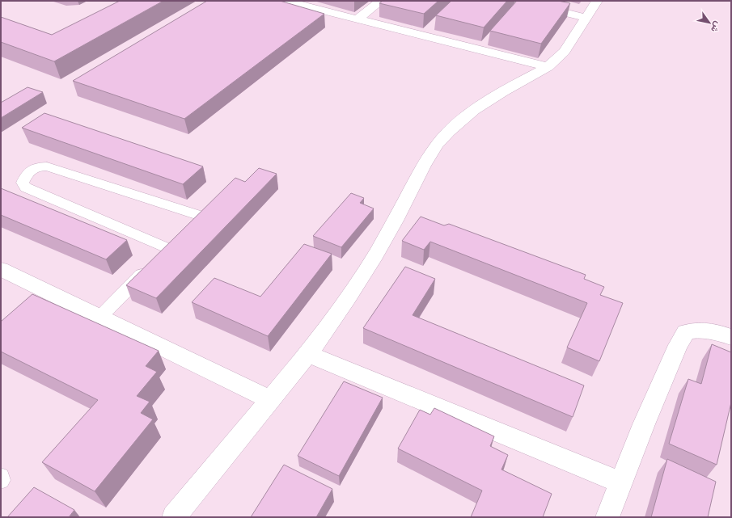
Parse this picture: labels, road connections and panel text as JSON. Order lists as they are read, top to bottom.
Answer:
{
  "north": "bottom right"
}
